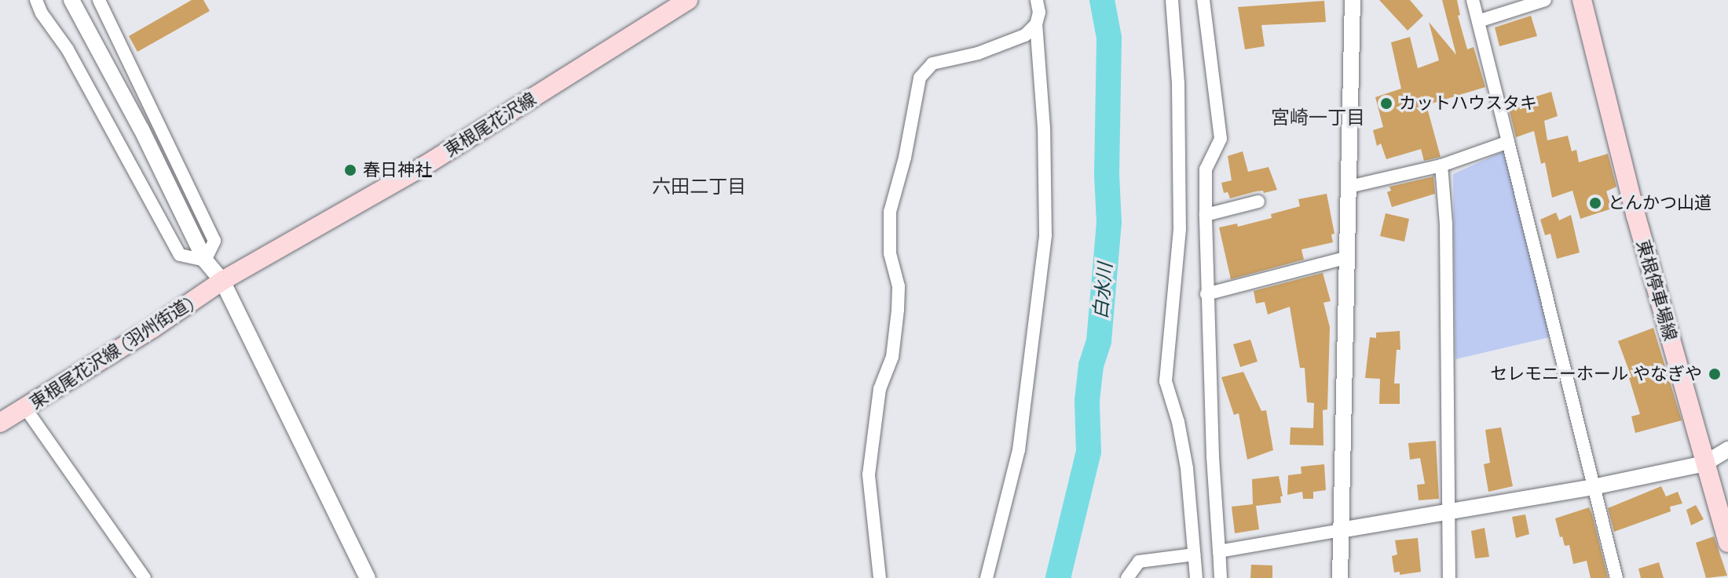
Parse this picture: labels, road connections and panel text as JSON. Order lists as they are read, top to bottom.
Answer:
{
  "streets": {
    "main road": ["東根尾花沢線", "東根停車場線", "東根尾花沢線 (羽州街道)"]
  },
  "crossings": [
    ["東根尾花沢線", "東根尾花沢線 (羽州街道)"]
  ],
  "districts": ["宮崎一丁目", "六田二丁目"],
  "water": ["白水川"],
  "places": [
    "カットハウスタキ",
    "春日神社",
    "とんかつ山道",
    "セレモニーホール やなぎや"
  ]
}
